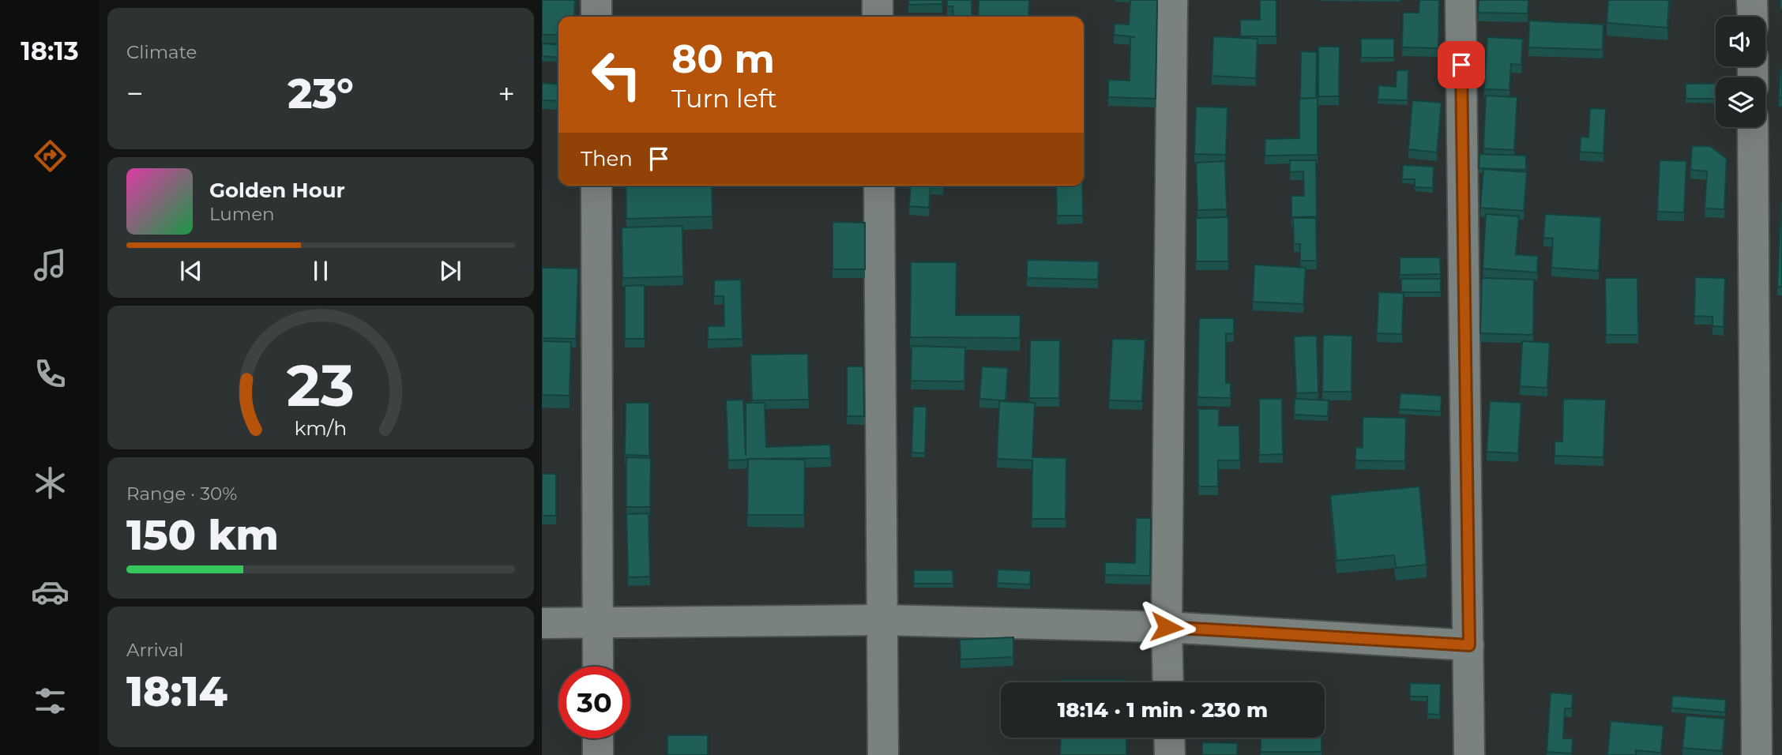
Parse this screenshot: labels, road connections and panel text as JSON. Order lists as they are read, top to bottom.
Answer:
{
  "page": {
    "tabs": "18:13",
    "tile": [
      "Climate",
      ["Range · 30%", "150 km"],
      ["Arrival", "18:14"]
    ],
    "turn": ["80 m", "Turn left"],
    "heat": ["−", "23°", "+"],
    "then": "Then",
    "song": ["Golden Hour", "Lumen"],
    "limit": "30",
    "trip": "18:14 · 1 min · 230 m",
    "gauge": ["23", "km/h"]
  }
}
